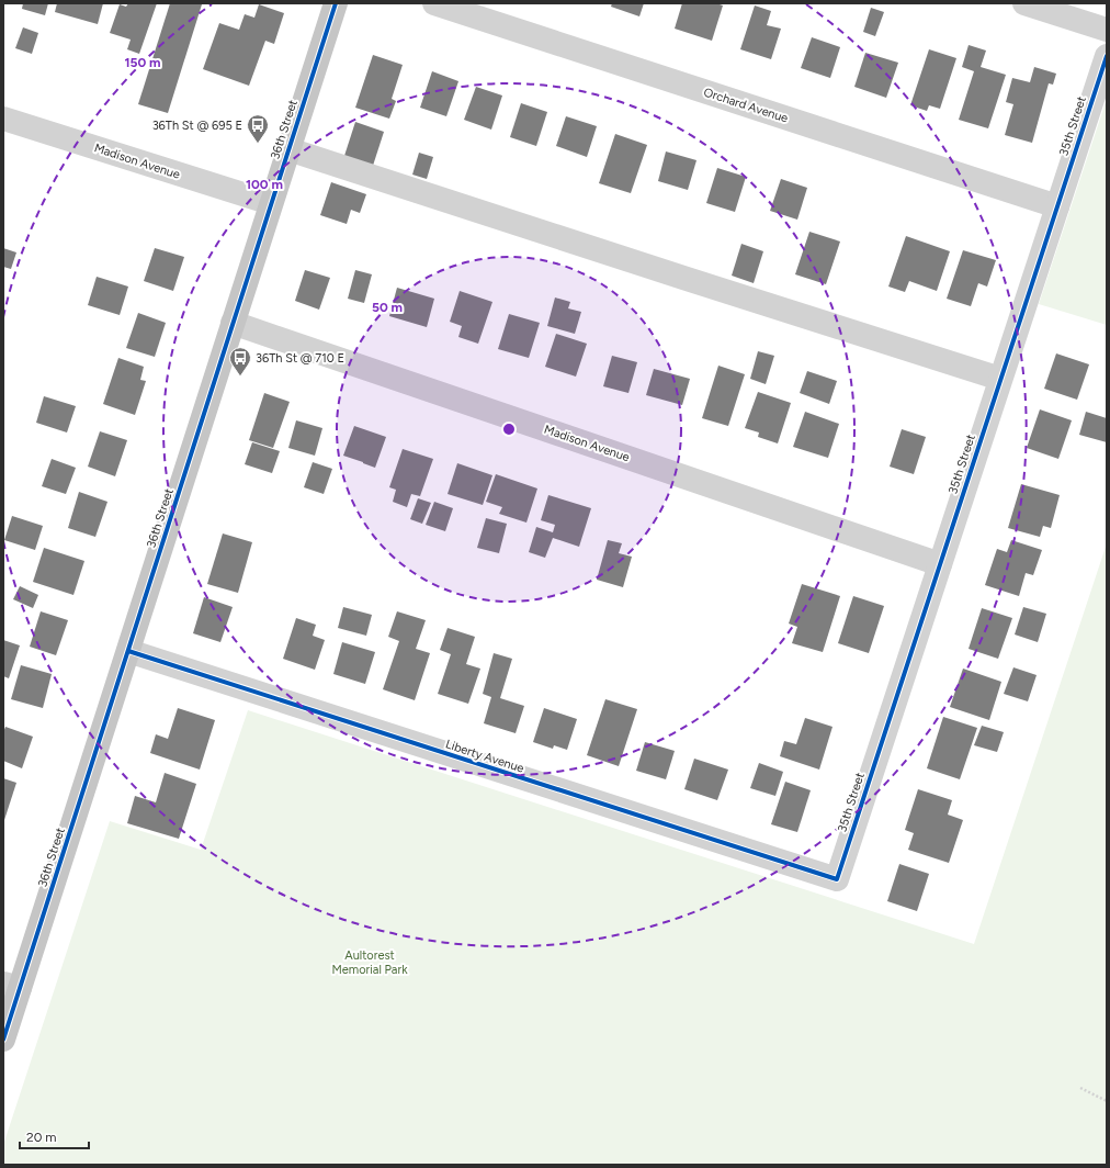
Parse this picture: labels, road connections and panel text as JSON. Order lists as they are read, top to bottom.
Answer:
{
  "streets": {
    "main road": ["36th Street"],
    "street": [
      "Orchard Avenue",
      "35th Street",
      "Madison Avenue",
      "Liberty Avenue"
    ]
  },
  "crossings": [
    ["Orchard Avenue", "35th Street"],
    ["35th Street", "Madison Avenue"],
    ["35th Street", "Liberty Avenue"],
    ["36th Street", "Madison Avenue"],
    ["36th Street", "Liberty Avenue"]
  ],
  "parks": ["Aultorest Memorial Park"],
  "places": {
    "bus stop": ["36Th St @ 695 E", "36Th St @ 710 E"]
  },
  "scale_bar": "20 m",
  "rings": ["150 m", "100 m", "50 m"]
}
